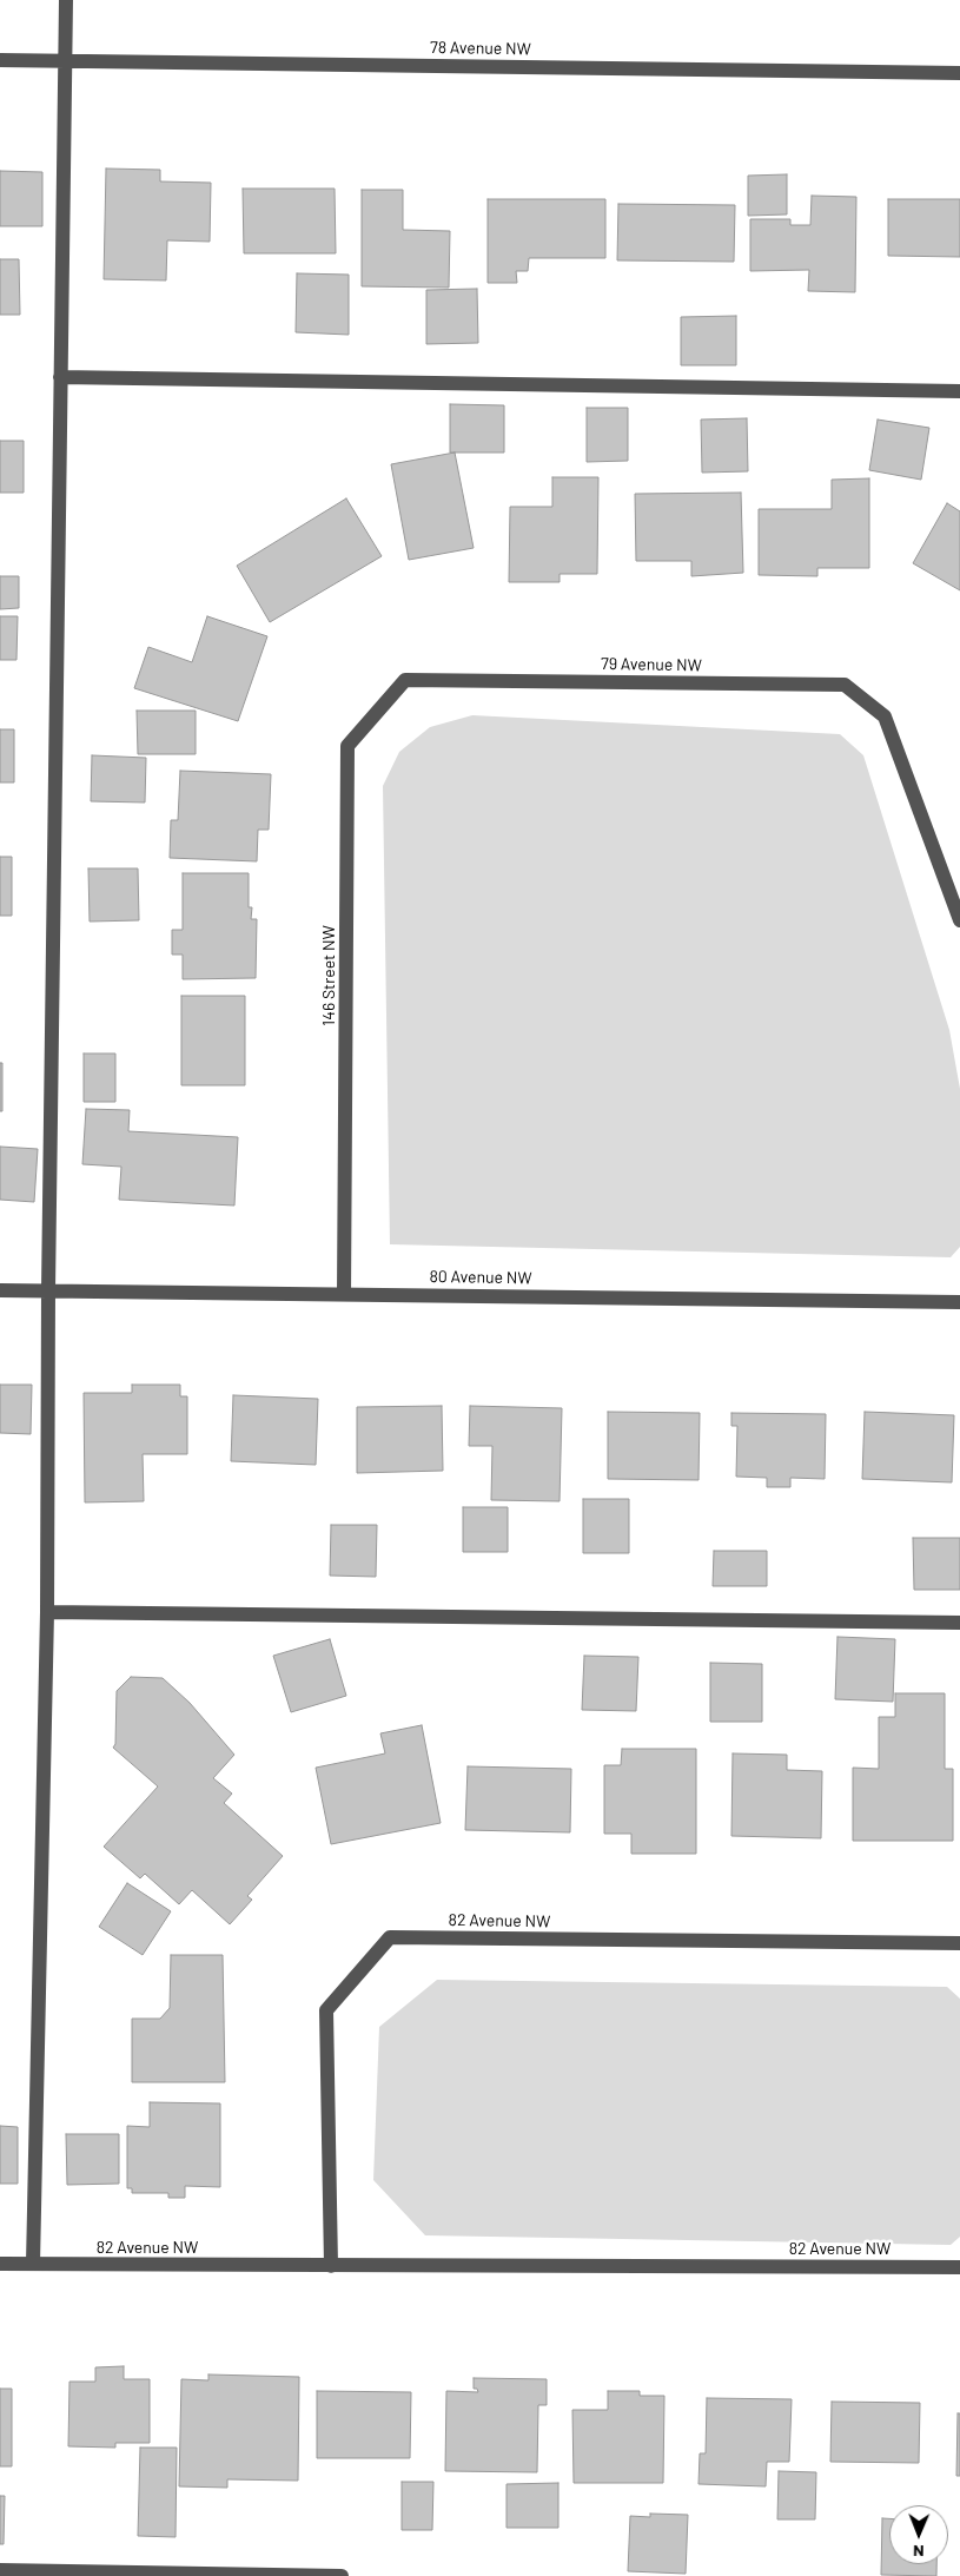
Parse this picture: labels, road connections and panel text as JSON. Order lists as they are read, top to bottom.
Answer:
{
  "streets": {
    "street": [
      "78 Avenue NW",
      "79 Avenue NW",
      "146 Street NW",
      "80 Avenue NW",
      "82 Avenue NW"
    ]
  },
  "crossings": [
    ["79 Avenue NW", "146 Street NW"],
    ["146 Street NW", "80 Avenue NW"]
  ],
  "north": "bottom"
}
